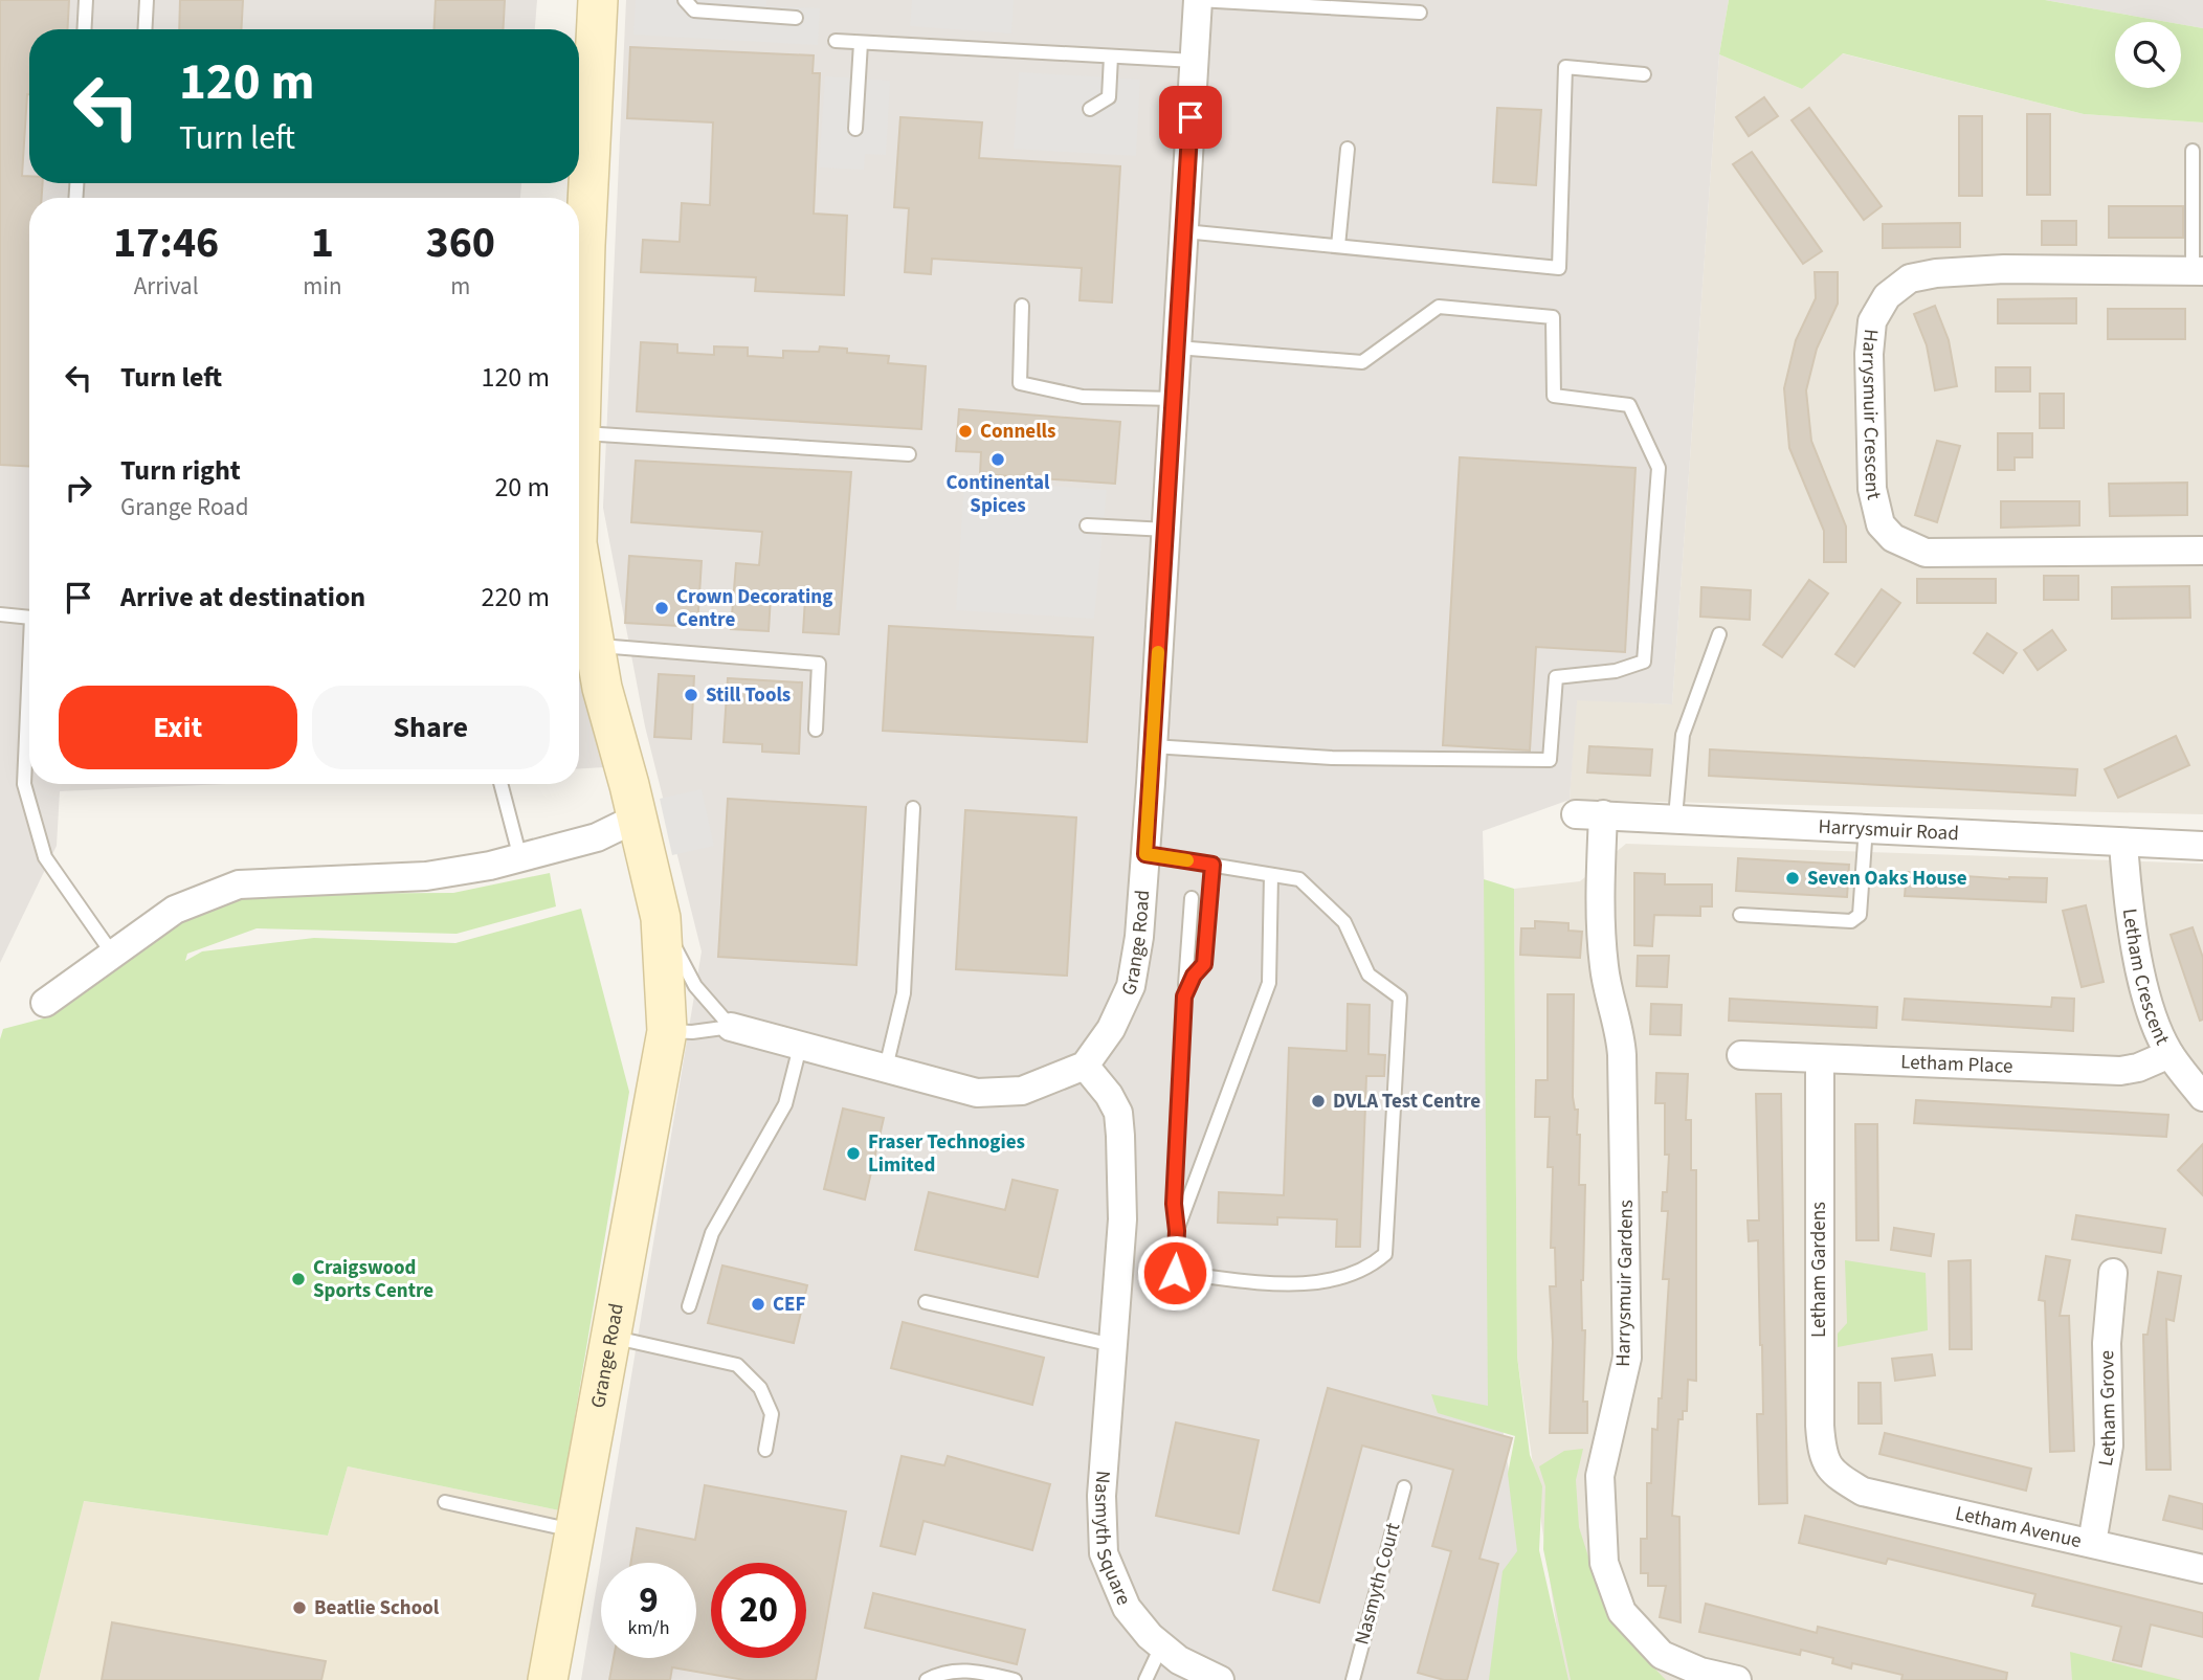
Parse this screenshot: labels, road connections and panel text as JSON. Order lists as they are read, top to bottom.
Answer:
{
  "streets": {
    "street": [
      "Harrysmuir Crescent",
      "Harrysmuir Road",
      "Grange Road",
      "Letham Crescent",
      "Letham Place",
      "Letham Gardens",
      "Harrysmuir Gardens",
      "Letham Grove",
      "Letham Avenue",
      "Nasmyth Square"
    ],
    "lane": ["Nasmyth Court"]
  },
  "crossings": [
    ["Harrysmuir Road", "Letham Crescent"],
    ["Harrysmuir Road", "Harrysmuir Gardens"],
    ["Grange Road", "Nasmyth Square"],
    ["Letham Crescent", "Letham Place"],
    ["Letham Place", "Letham Gardens"],
    ["Letham Gardens", "Letham Avenue"],
    ["Letham Grove", "Letham Avenue"]
  ],
  "places": [
    "Connells",
    "Continental Spices",
    "Crown Decorating Centre",
    "Still Tools",
    "Seven Oaks House",
    "DVLA Test Centre",
    "Fraser Technogies Limited",
    "Craigswood Sports Centre",
    "CEF",
    "Beatlie School"
  ],
  "page": {
    "turn": ["120 m", "Turn left"],
    "eta": [
      "17:46",
      "Arrival",
      "1",
      "min",
      "360",
      "m"
    ],
    "list": [
      {
        "name": "Turn left",
        "value": "120 m"
      },
      {
        "name": "Turn right",
        "note": "Grange Road",
        "value": "20 m"
      },
      {
        "name": "Arrive at destination",
        "value": "220 m"
      }
    ],
    "buttons": ["Exit", "Share"],
    "speed": "9 km/h",
    "limit": "20"
  }
}
